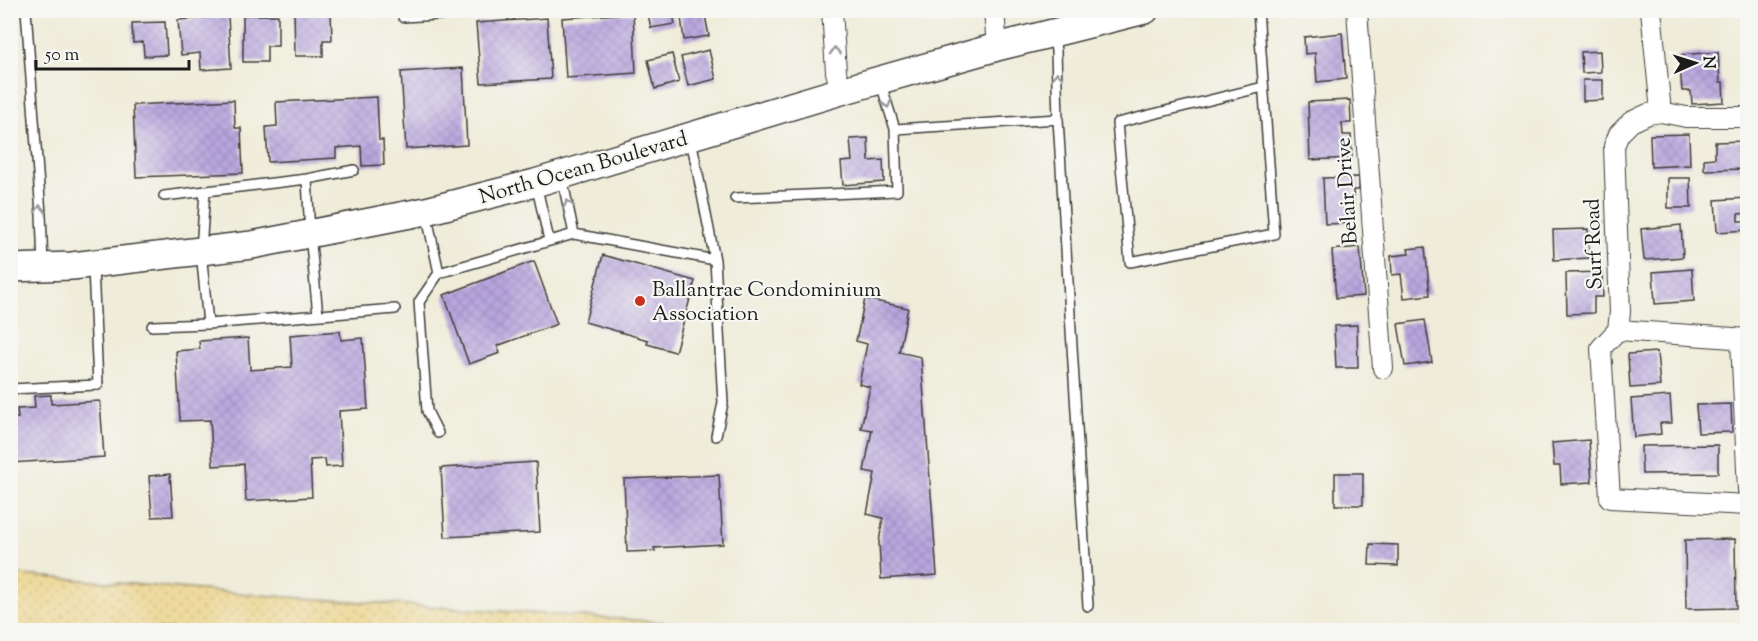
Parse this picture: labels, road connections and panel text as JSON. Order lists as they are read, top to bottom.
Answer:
{
  "streets": {
    "main road": ["North Ocean Boulevard"],
    "street": ["Belair Drive", "Surf Road"]
  },
  "places": ["Ballantrae Condominium Association"],
  "scale_bar": "50 m",
  "north": "right"
}
